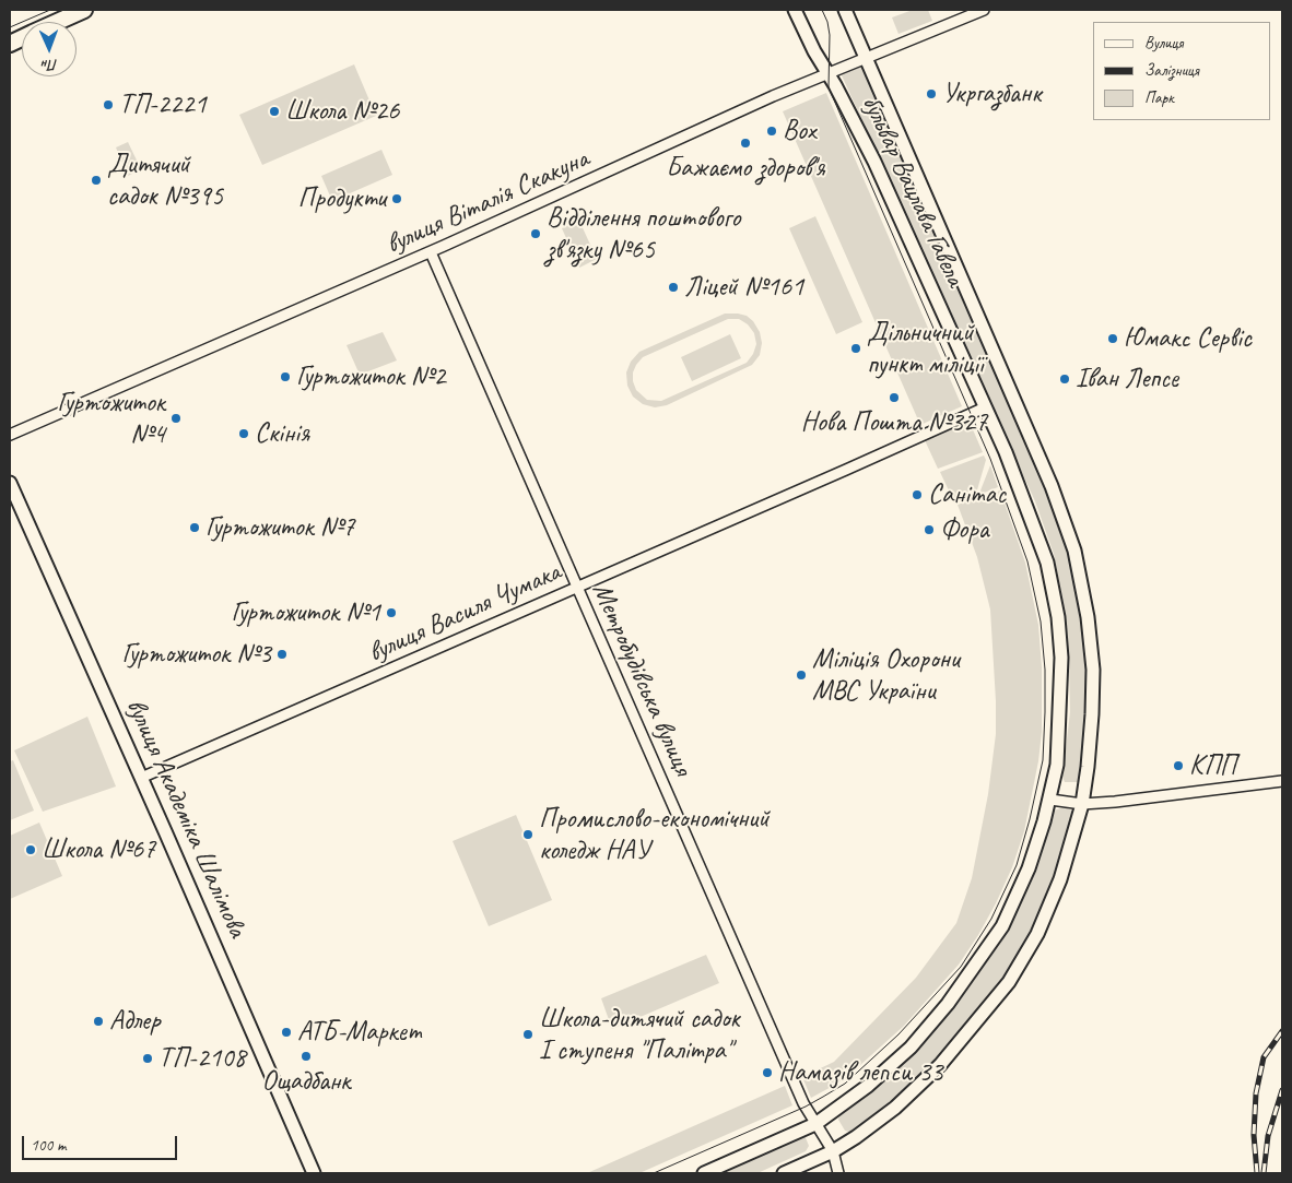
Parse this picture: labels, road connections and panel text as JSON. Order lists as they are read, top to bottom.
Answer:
{
  "streets": {
    "main road": ["бульвар Вацлава Гавела", "вулиця Академіка Шалімова"],
    "street": ["вулиця Віталія Скакуна", "вулиця Василя Чумака", "Метробудівська вулиця"]
  },
  "crossings": [
    ["бульвар Вацлава Гавела", "вулиця Віталія Скакуна"],
    ["бульвар Вацлава Гавела", "вулиця Василя Чумака"],
    ["бульвар Вацлава Гавела", "Метробудівська вулиця"],
    ["вулиця Віталія Скакуна", "Метробудівська вулиця"],
    ["вулиця Василя Чумака", "Метробудівська вулиця"],
    ["вулиця Василя Чумака", "вулиця Академіка Шалімова"]
  ],
  "places": [
    "Укргазбанк",
    "ТП-2221",
    "Школа №26",
    "Box",
    "Бажаємо здоров'я",
    "Дитячий садок №395",
    "Продукти",
    "Відділення поштового зв'язку №65",
    "Ліцей №161",
    "Юмакс Сервіс",
    "Дільничний пункт міліції",
    "Гуртожиток №2",
    "Іван Лепсе",
    "Нова Пошта №327",
    "Гуртожиток №4",
    "Скінія",
    "Санітас",
    "Гуртожиток №7",
    "Фора",
    "Гуртожиток №1",
    "Гуртожиток №3",
    "Міліція Охорони МВС України",
    "КПП",
    "Промислово-економічний коледж НАУ",
    "Школа №67",
    "Адлер",
    "АТБ-Маркет",
    "Школа-дитячий садок І ступеня \"Палітра\"",
    "Ощадбанк",
    "ТП-2108",
    "Намазів лепси 33"
  ],
  "legend": ["Вулиця", "Залізниця", "Парк"],
  "scale_bar": "100 m",
  "north": "bottom"
}
